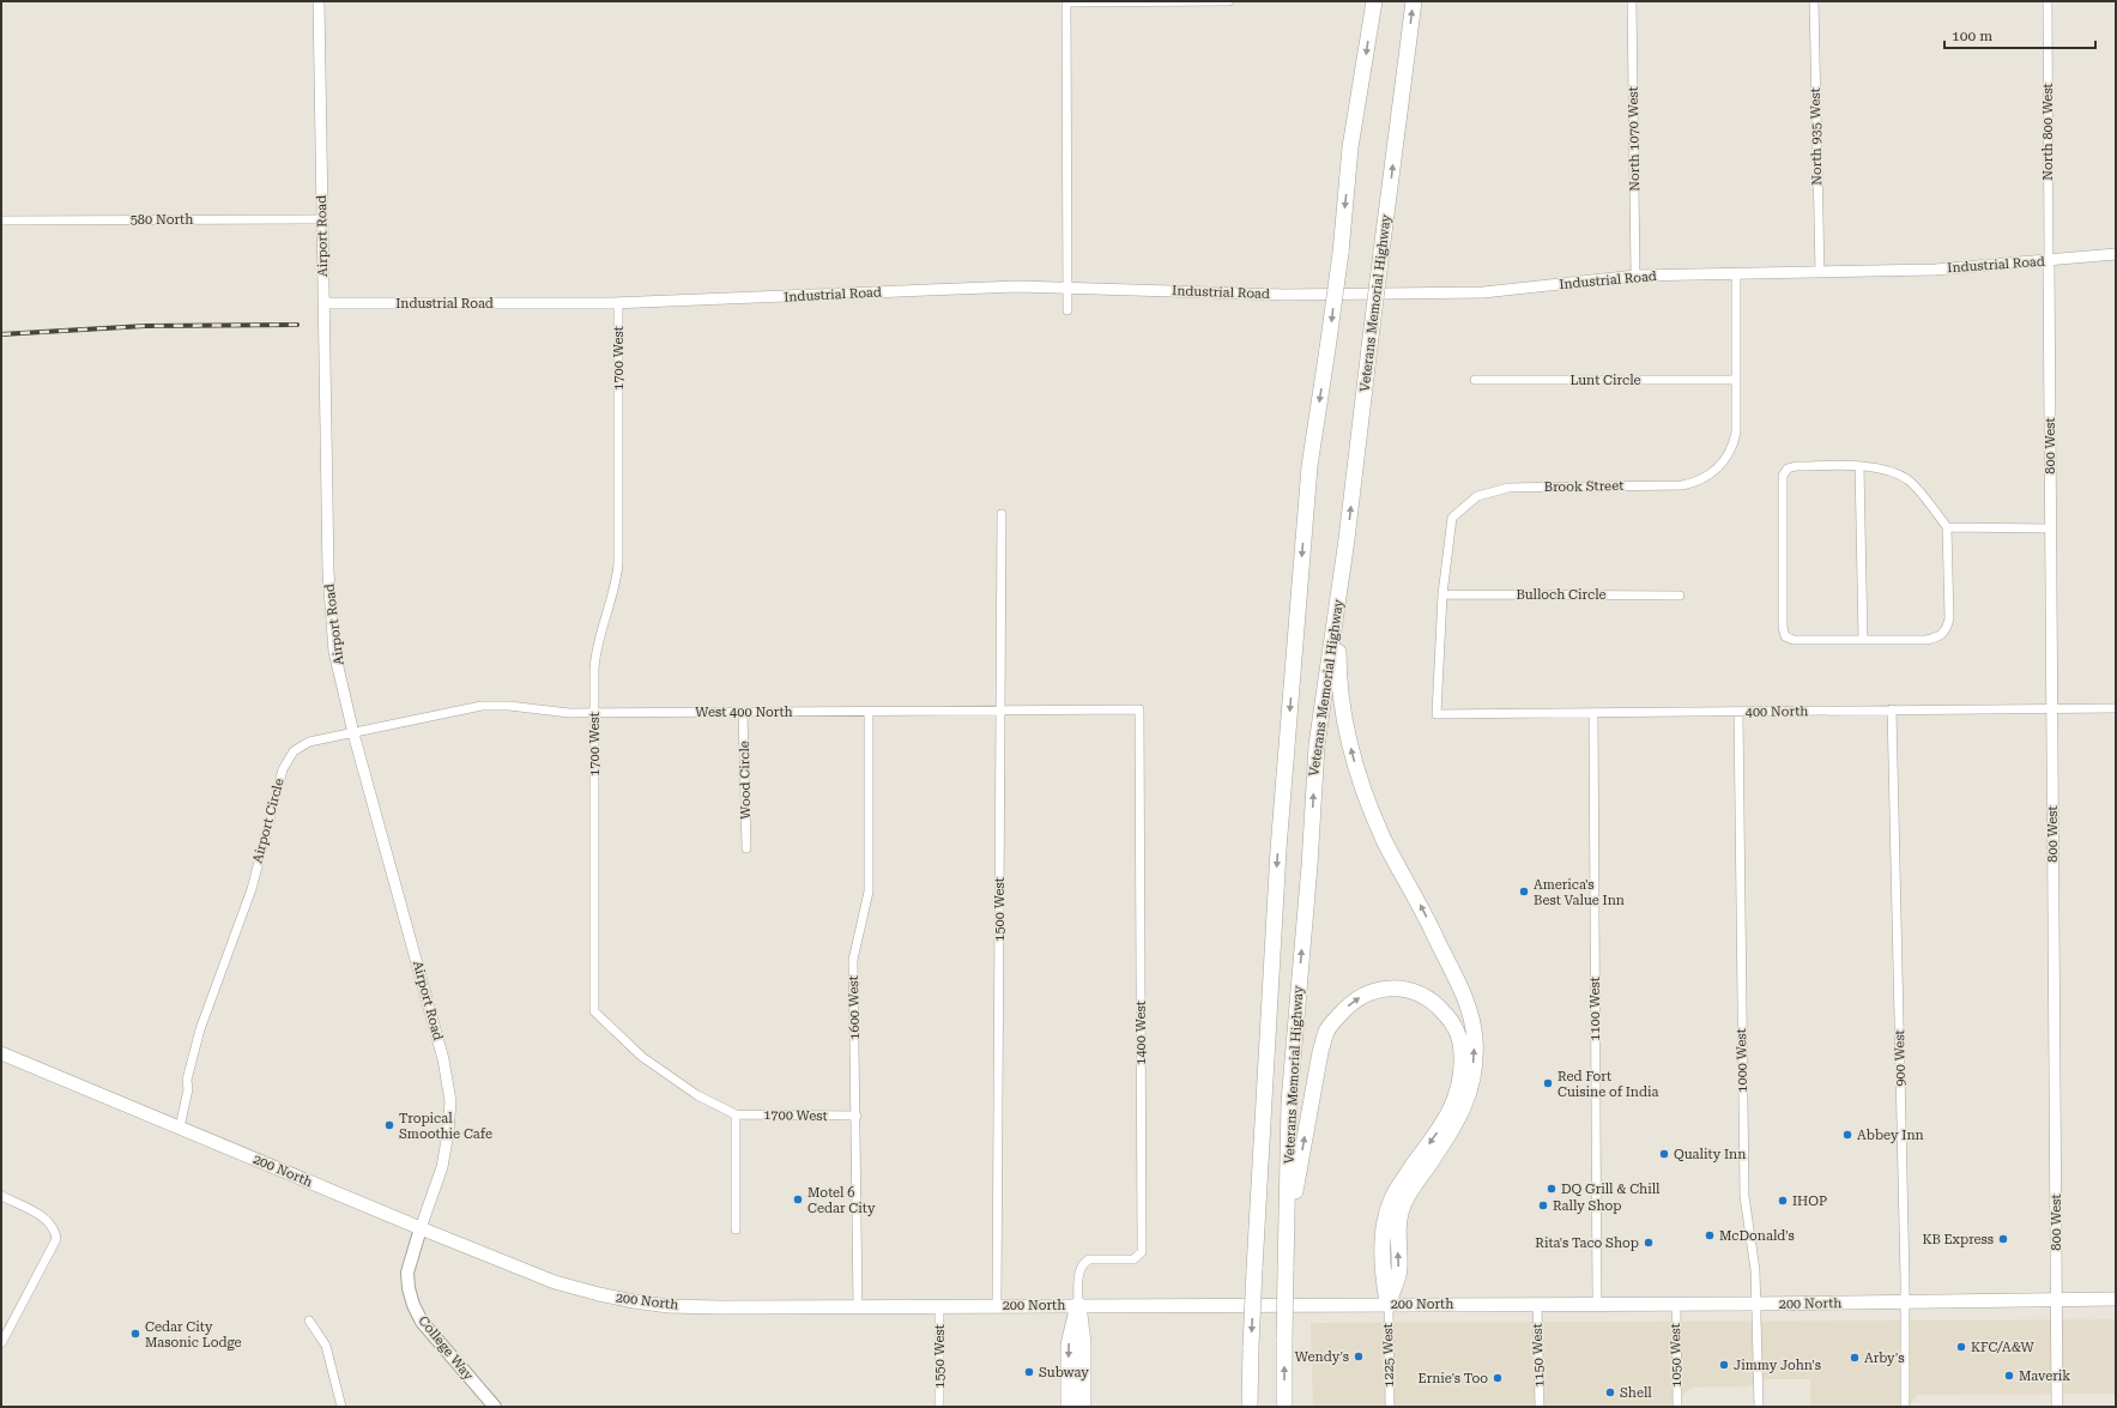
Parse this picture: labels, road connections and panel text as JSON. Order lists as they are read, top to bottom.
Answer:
{
  "streets": {
    "highway": ["Veterans Memorial Highway"],
    "main road": ["200 North", "College Way"],
    "street": [
      "North 800 West",
      "North 935 West",
      "North 1070 West",
      "580 North",
      "Airport Road",
      "Industrial Road",
      "1700 West",
      "Lunt Circle",
      "800 West",
      "Brook Street",
      "Bulloch Circle",
      "West 400 North",
      "400 North",
      "Wood Circle",
      "Airport Circle",
      "1500 West",
      "1600 West",
      "1100 West",
      "1400 West",
      "900 West",
      "1000 West",
      "1225 West",
      "1150 West",
      "1050 West",
      "1550 West"
    ]
  },
  "crossings": [
    ["North 800 West", "Industrial Road"],
    ["North 800 West", "800 West"],
    ["North 935 West", "Industrial Road"],
    ["North 1070 West", "Industrial Road"],
    ["580 North", "Airport Road"],
    ["Airport Road", "Industrial Road"],
    ["Airport Road", "West 400 North"],
    ["Airport Road", "Airport Circle"],
    ["Airport Road", "200 North"],
    ["Airport Road", "College Way"],
    ["Industrial Road", "1700 West"],
    ["Industrial Road", "800 West"],
    ["Industrial Road", "Brook Street"],
    ["1700 West", "West 400 North"],
    ["1700 West", "1600 West"],
    ["Lunt Circle", "Brook Street"],
    ["800 West", "400 North"],
    ["800 West", "200 North"],
    ["Brook Street", "Bulloch Circle"],
    ["Brook Street", "400 North"],
    ["West 400 North", "Wood Circle"],
    ["West 400 North", "Airport Circle"],
    ["West 400 North", "1500 West"],
    ["West 400 North", "1600 West"],
    ["West 400 North", "1400 West"],
    ["400 North", "1100 West"],
    ["400 North", "900 West"],
    ["400 North", "1000 West"],
    ["Airport Circle", "200 North"],
    ["1500 West", "200 North"],
    ["1600 West", "200 North"],
    ["1100 West", "200 North"],
    ["1400 West", "200 North"],
    ["900 West", "200 North"],
    ["1000 West", "200 North"],
    ["200 North", "College Way"],
    ["200 North", "1225 West"],
    ["200 North", "1150 West"],
    ["200 North", "1050 West"],
    ["200 North", "1550 West"]
  ],
  "places": [
    "America's Best Value Inn",
    "Red Fort Cuisine of India",
    "Tropical Smoothie Cafe",
    "Abbey Inn",
    "Quality Inn",
    "DQ Grill & Chill",
    "Motel 6 Cedar City",
    "IHOP",
    "Rally Shop",
    "McDonald's",
    "KB Express",
    "Rita's Taco Shop",
    "Cedar City Masonic Lodge",
    "KFC/A&W",
    "Wendy's",
    "Arby's",
    "Jimmy John's",
    "Subway",
    "Maverik",
    "Ernie's Too",
    "Shell"
  ],
  "scale_bar": "100 m"
}
